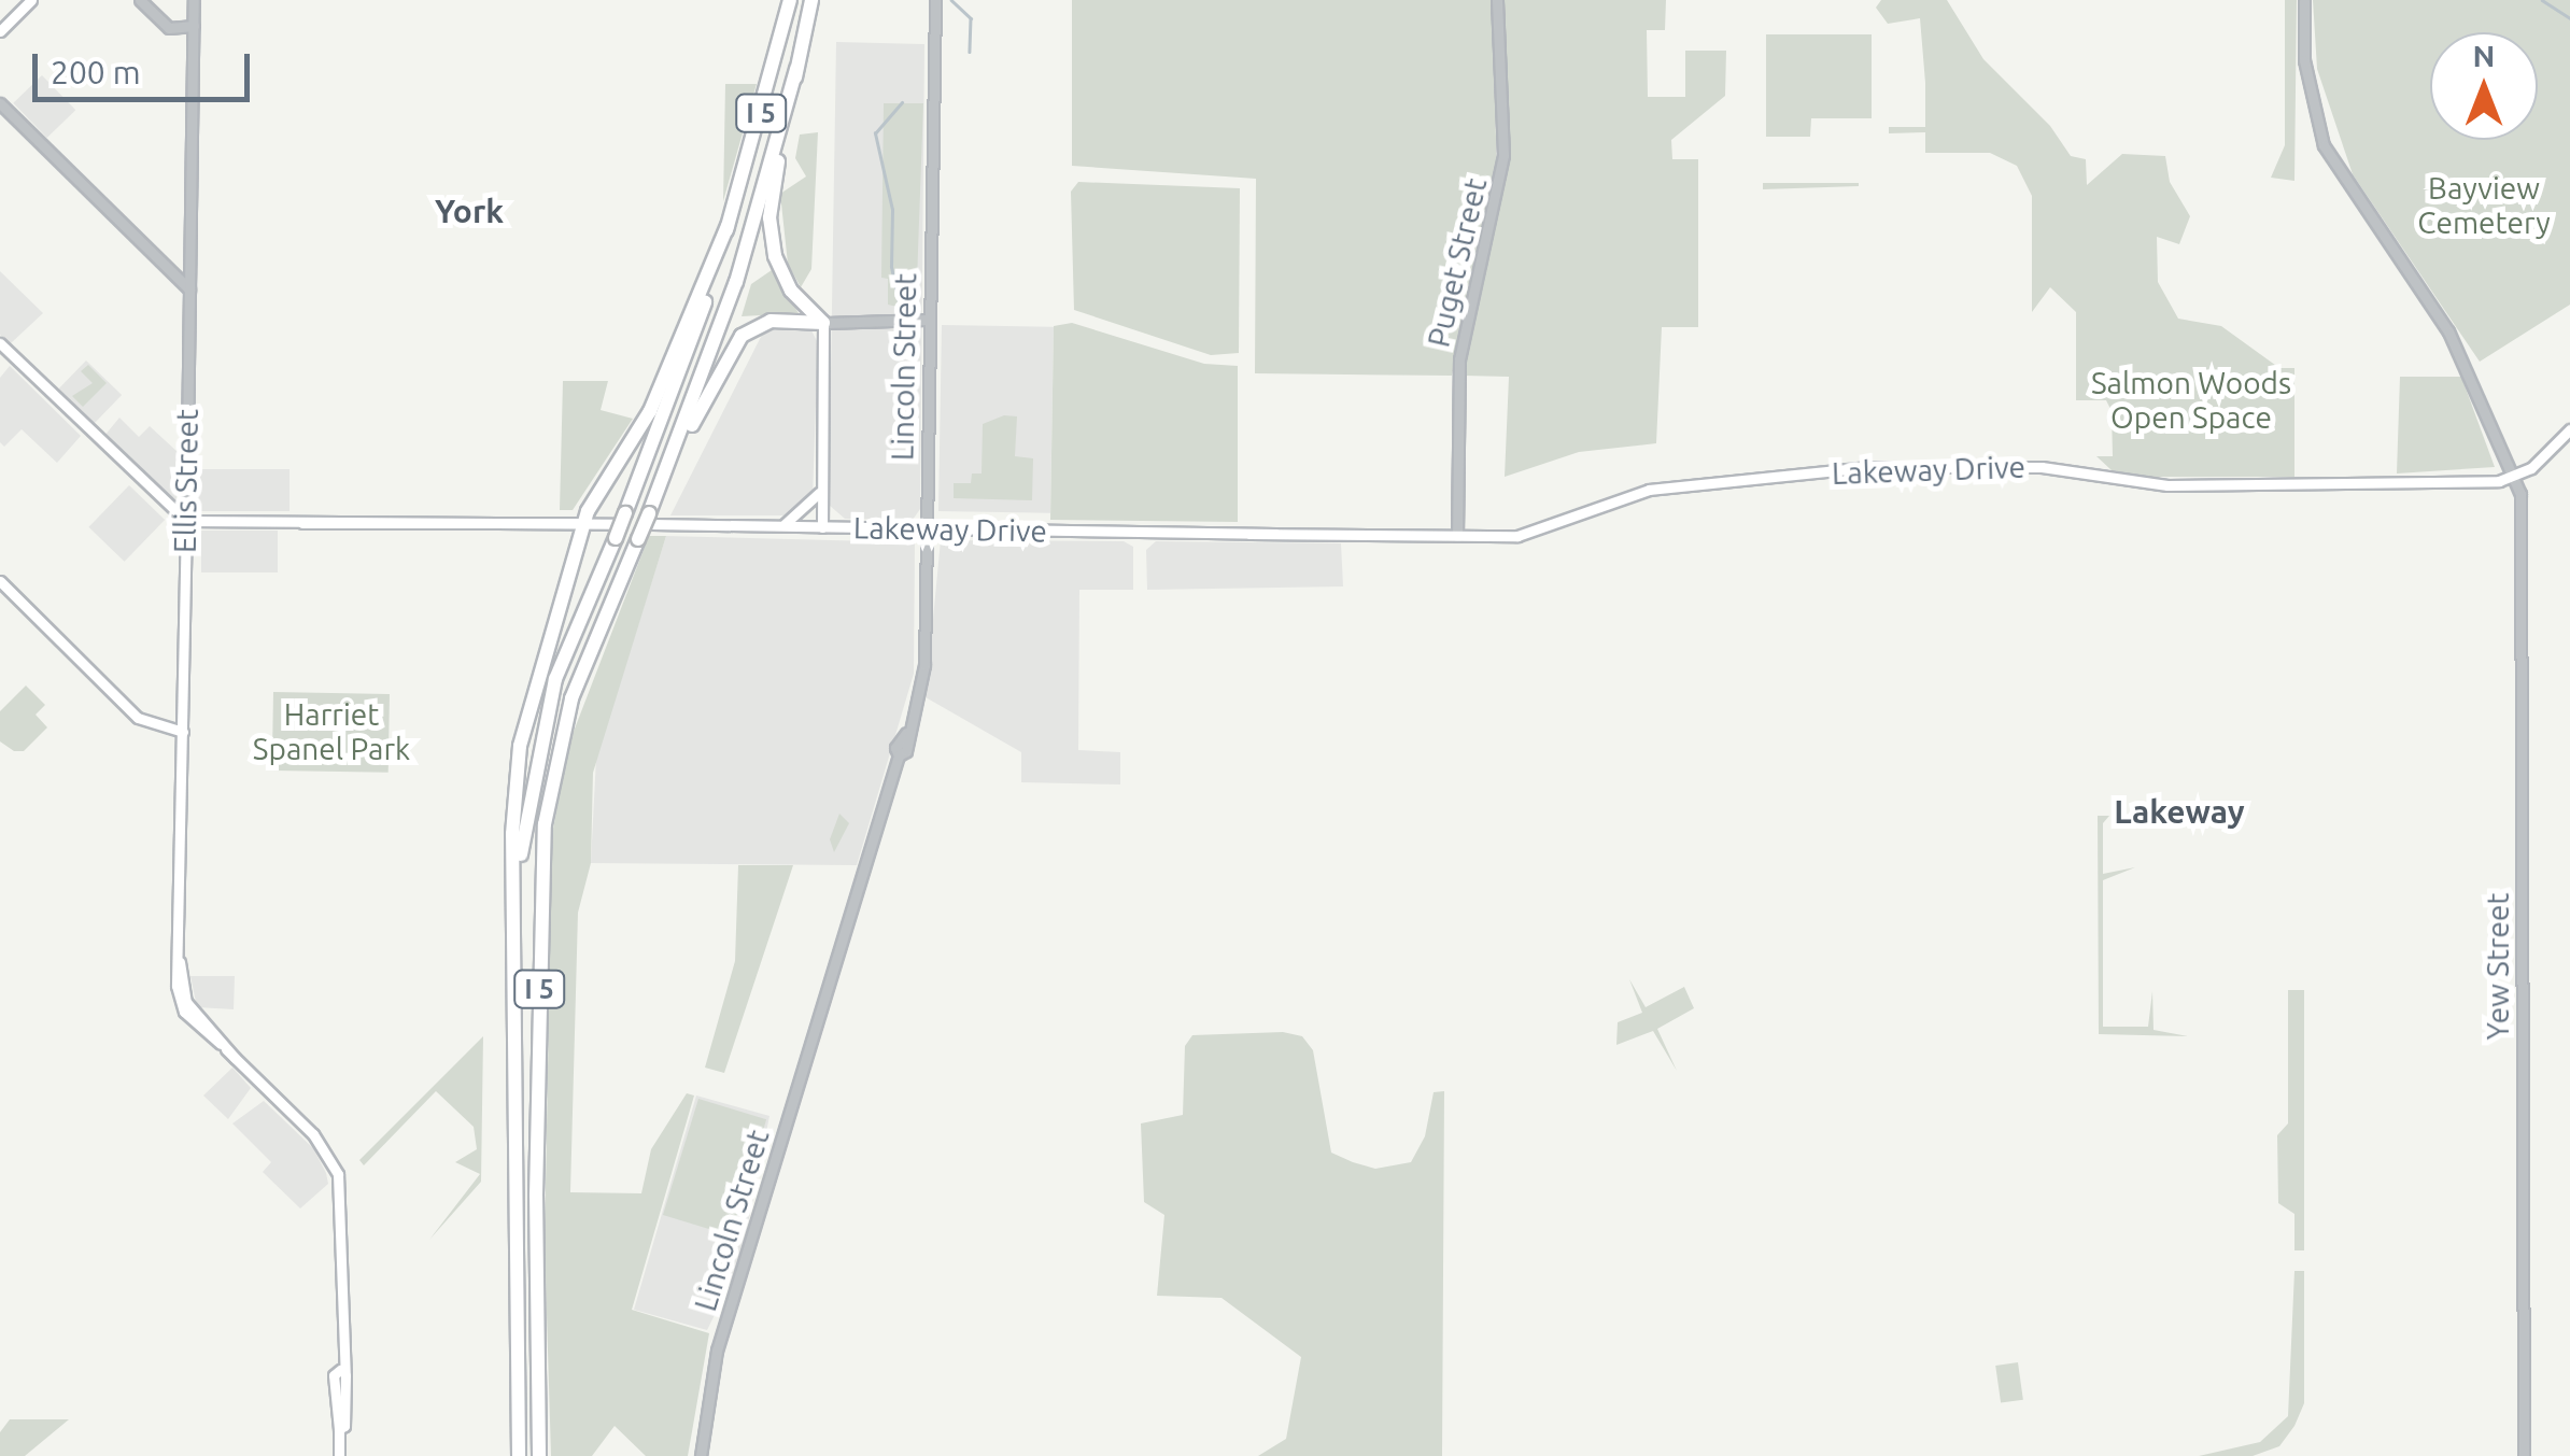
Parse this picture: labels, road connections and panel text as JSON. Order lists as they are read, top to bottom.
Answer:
{
  "streets": {
    "highway": ["I 5"],
    "main road": ["Lakeway Drive", "Ellis Street"],
    "street": ["Puget Street", "Lincoln Street", "Yew Street"]
  },
  "crossings": [
    ["I 5", "Lakeway Drive"],
    ["Puget Street", "Lakeway Drive"],
    ["Lincoln Street", "Lakeway Drive"],
    ["Lakeway Drive", "Yew Street"]
  ],
  "districts": ["York", "Lakeway"],
  "parks": ["Bayview Cemetery", "Salmon Woods Open Space", "Harriet Spanel Park"],
  "scale_bar": "200 m",
  "north": "top"
}
